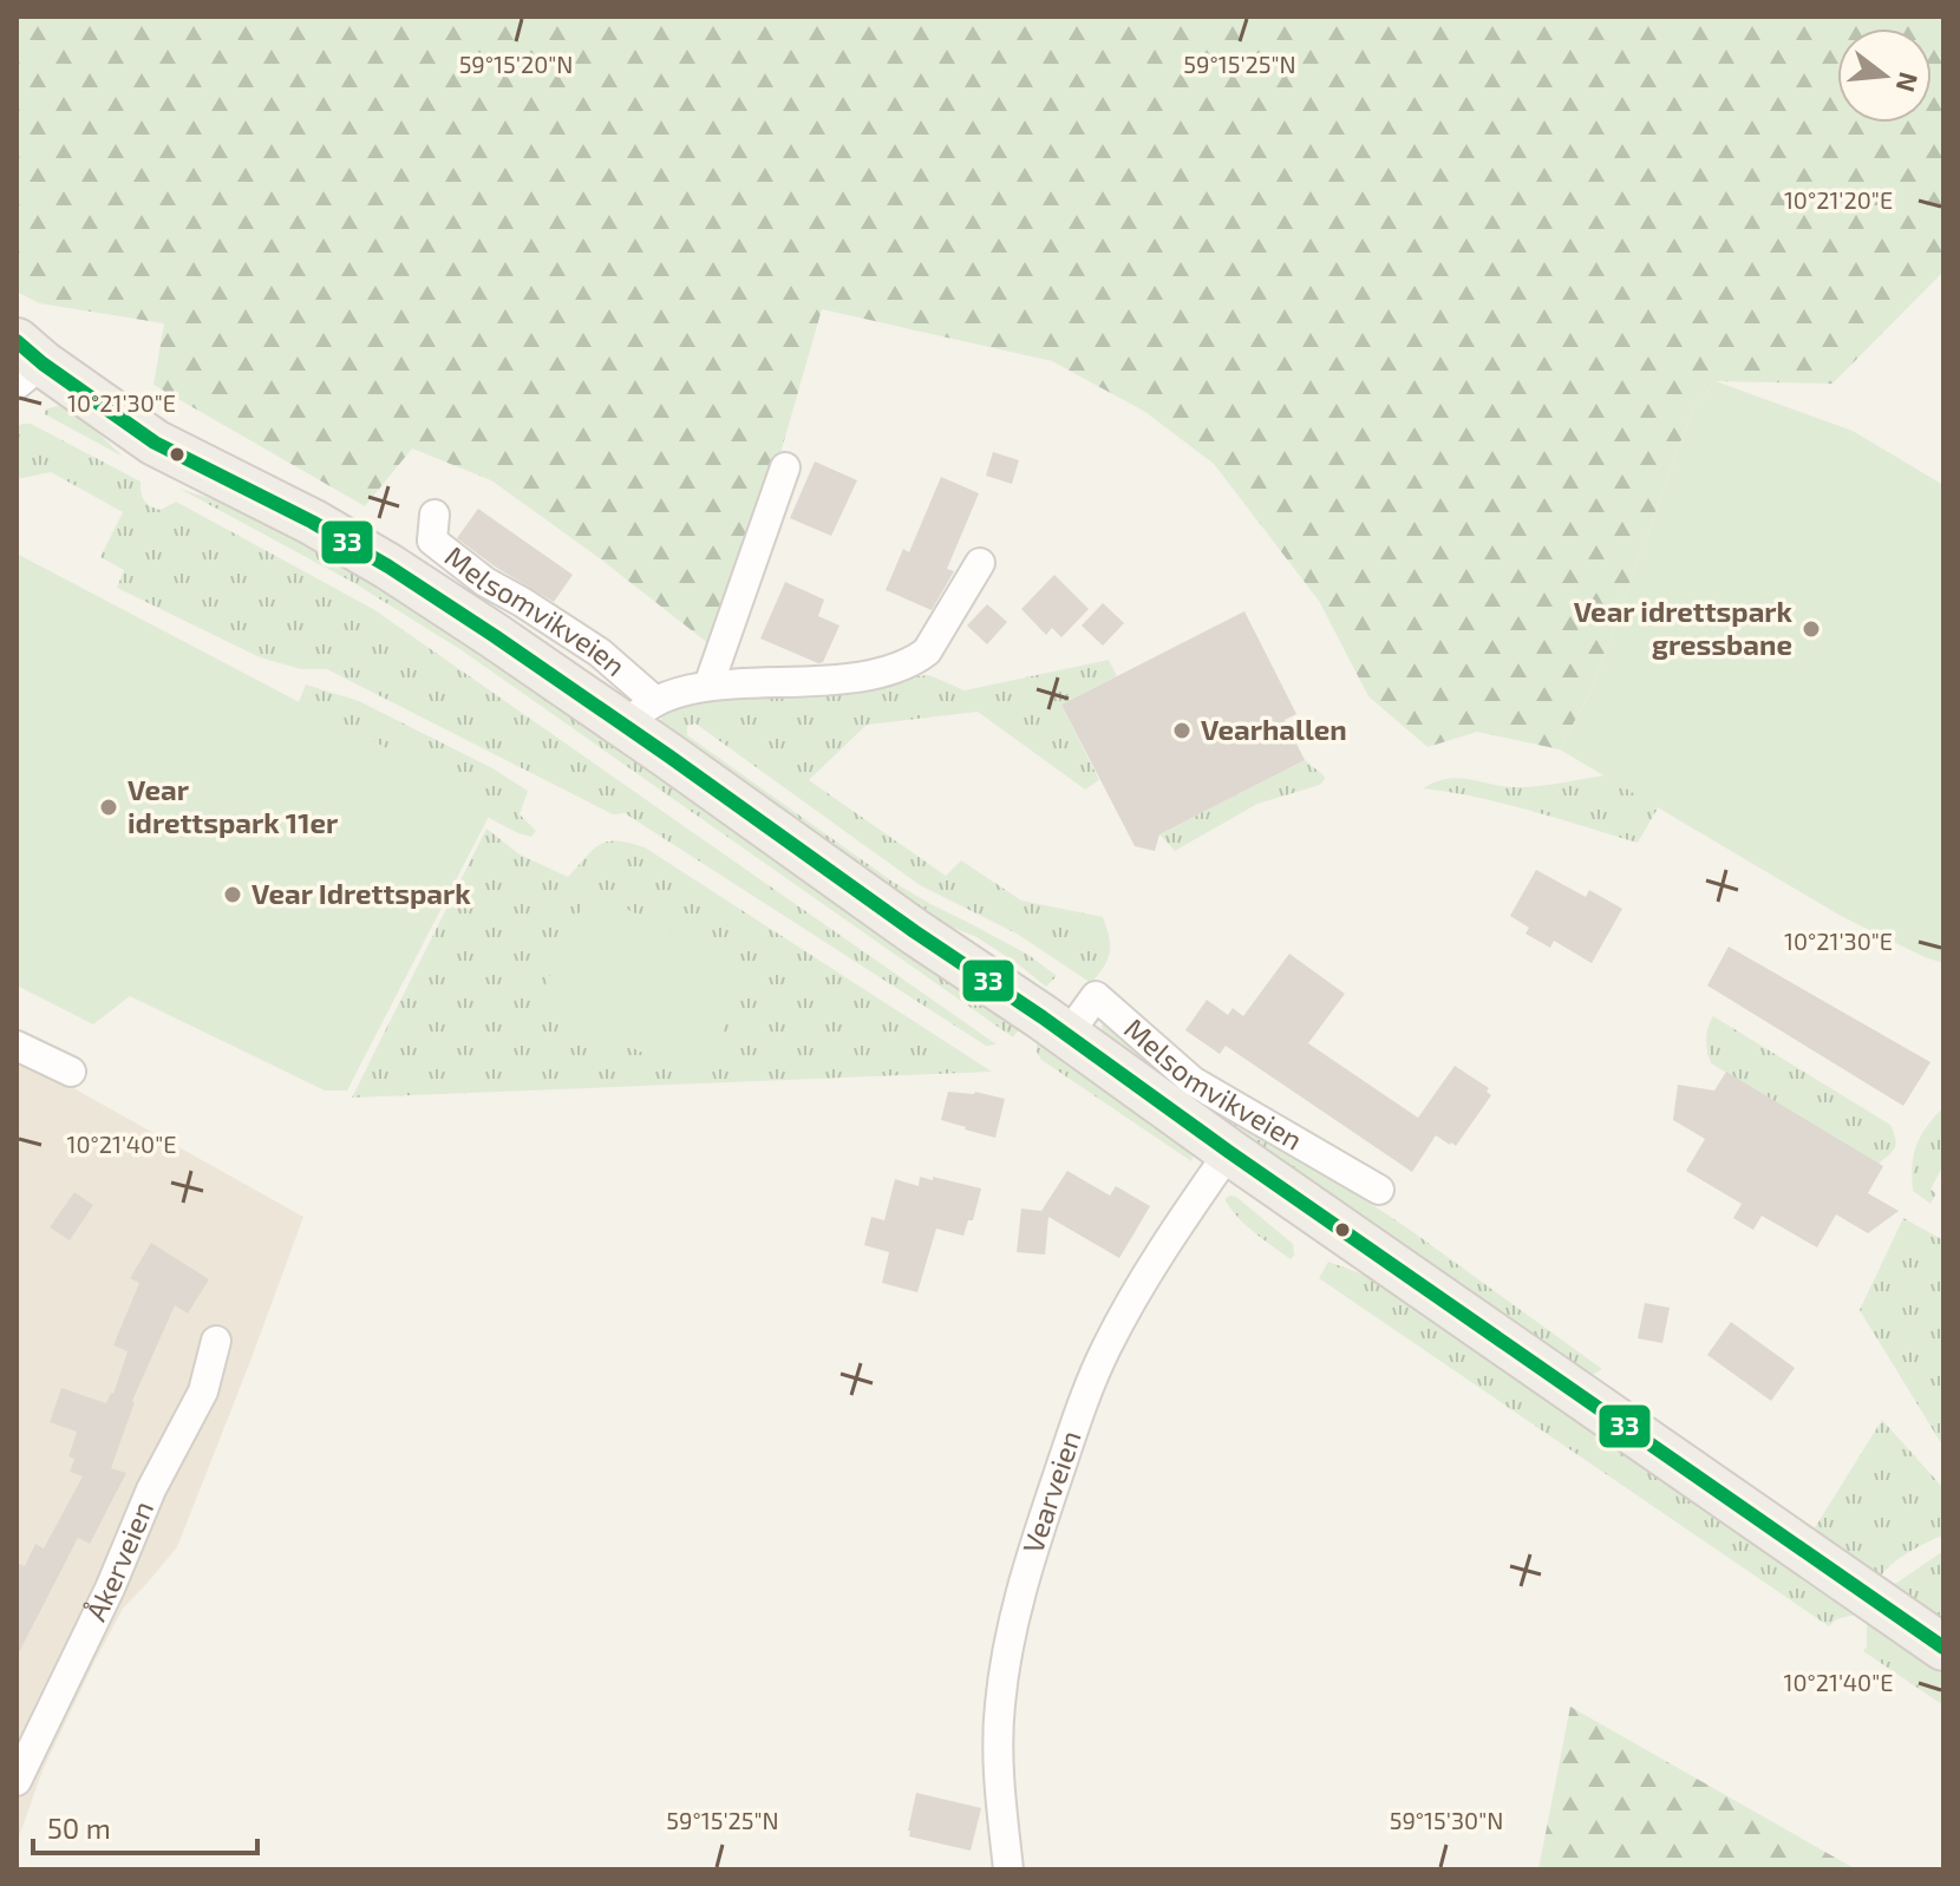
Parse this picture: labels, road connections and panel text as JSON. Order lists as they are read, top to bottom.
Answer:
{
  "streets": {
    "main road": ["Melsomvikveien"],
    "street": ["Vearveien", "Åkerveien"]
  },
  "crossings": [
    ["Melsomvikveien", "Vearveien"]
  ],
  "places": [
    "Vear idrettspark gressbane",
    "Vearhallen",
    "Vear idrettspark 11er",
    "Vear Idrettspark"
  ],
  "lines": ["transit line 33"],
  "scale_bar": "50 m",
  "north": "right",
  "coordinates": [
    "59°15'20\"N",
    "59°15'25\"N",
    "10°21'20\"E",
    "10°21'30\"E",
    "10°21'40\"E",
    "59°15'30\"N"
  ]
}
